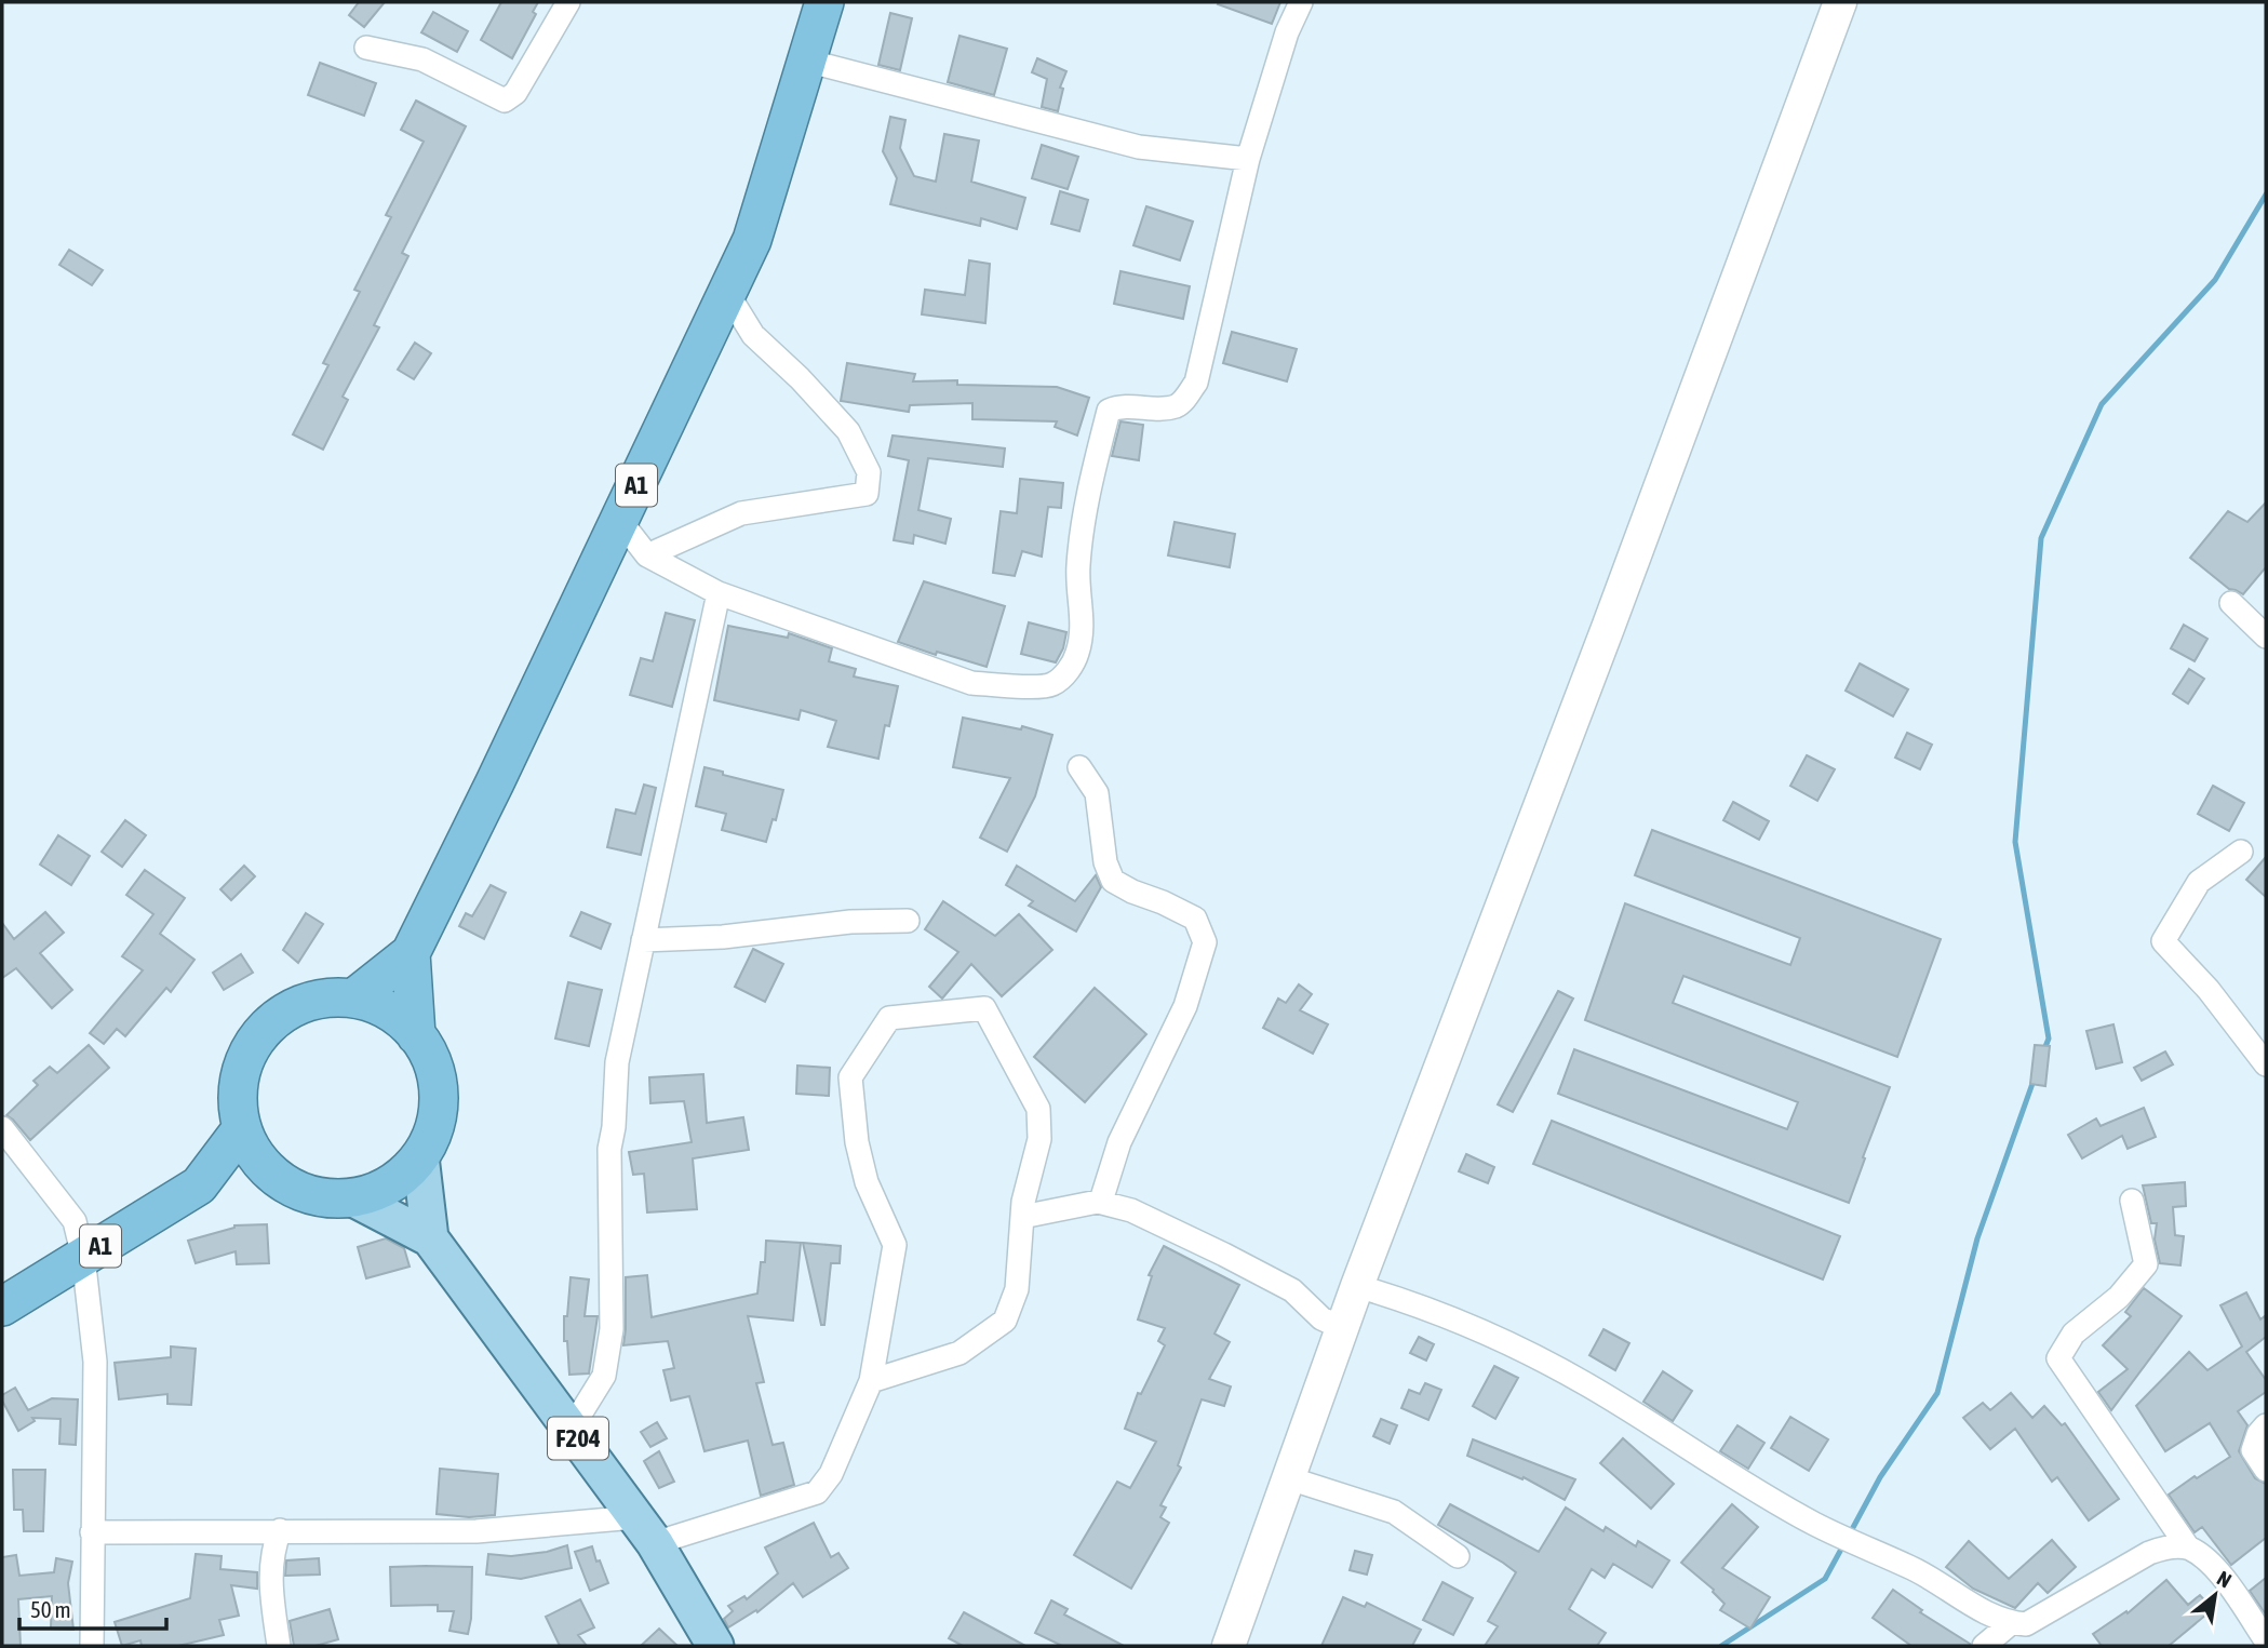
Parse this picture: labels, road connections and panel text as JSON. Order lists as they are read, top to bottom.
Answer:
{
  "streets": {
    "highway": ["A1"],
    "main road": ["F204"]
  },
  "crossings": [
    ["A1", "F204"]
  ],
  "scale_bar": "50 m",
  "north": "top right"
}
